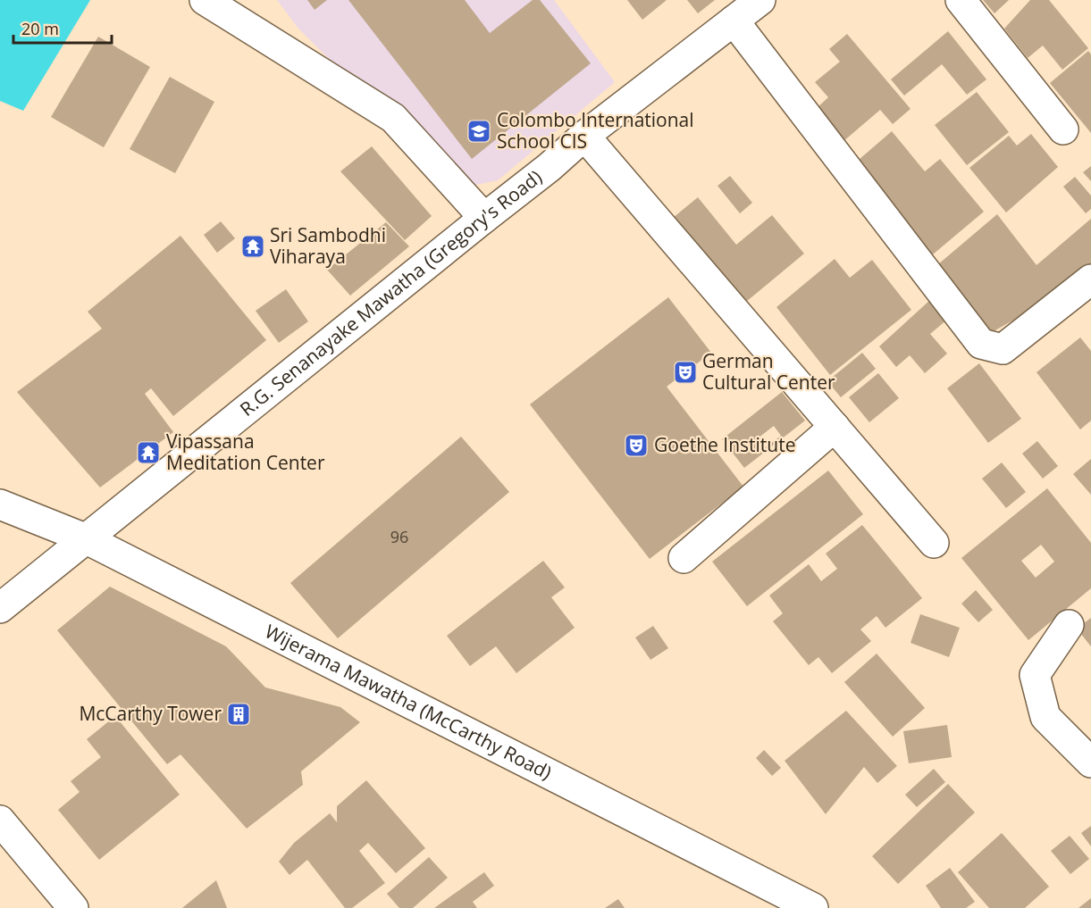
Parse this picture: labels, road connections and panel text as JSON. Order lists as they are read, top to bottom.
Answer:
{
  "streets": {
    "street": ["R.G. Senanayake Mawatha (Gregory's Road)", "Wijerama Mawatha (McCarthy Road)"]
  },
  "crossings": [
    ["R.G. Senanayake Mawatha (Gregory's Road)", "Wijerama Mawatha (McCarthy Road)"]
  ],
  "places": {
    "school or university": ["Colombo International School CIS"],
    "temple": ["Sri Sambodhi Viharaya", "Vipassana Meditation Center"],
    "theatre": ["German Cultural Center", "Goethe Institute"],
    "building": ["McCarthy Tower"]
  },
  "house_numbers": ["96"],
  "scale_bar": "20 m"
}
